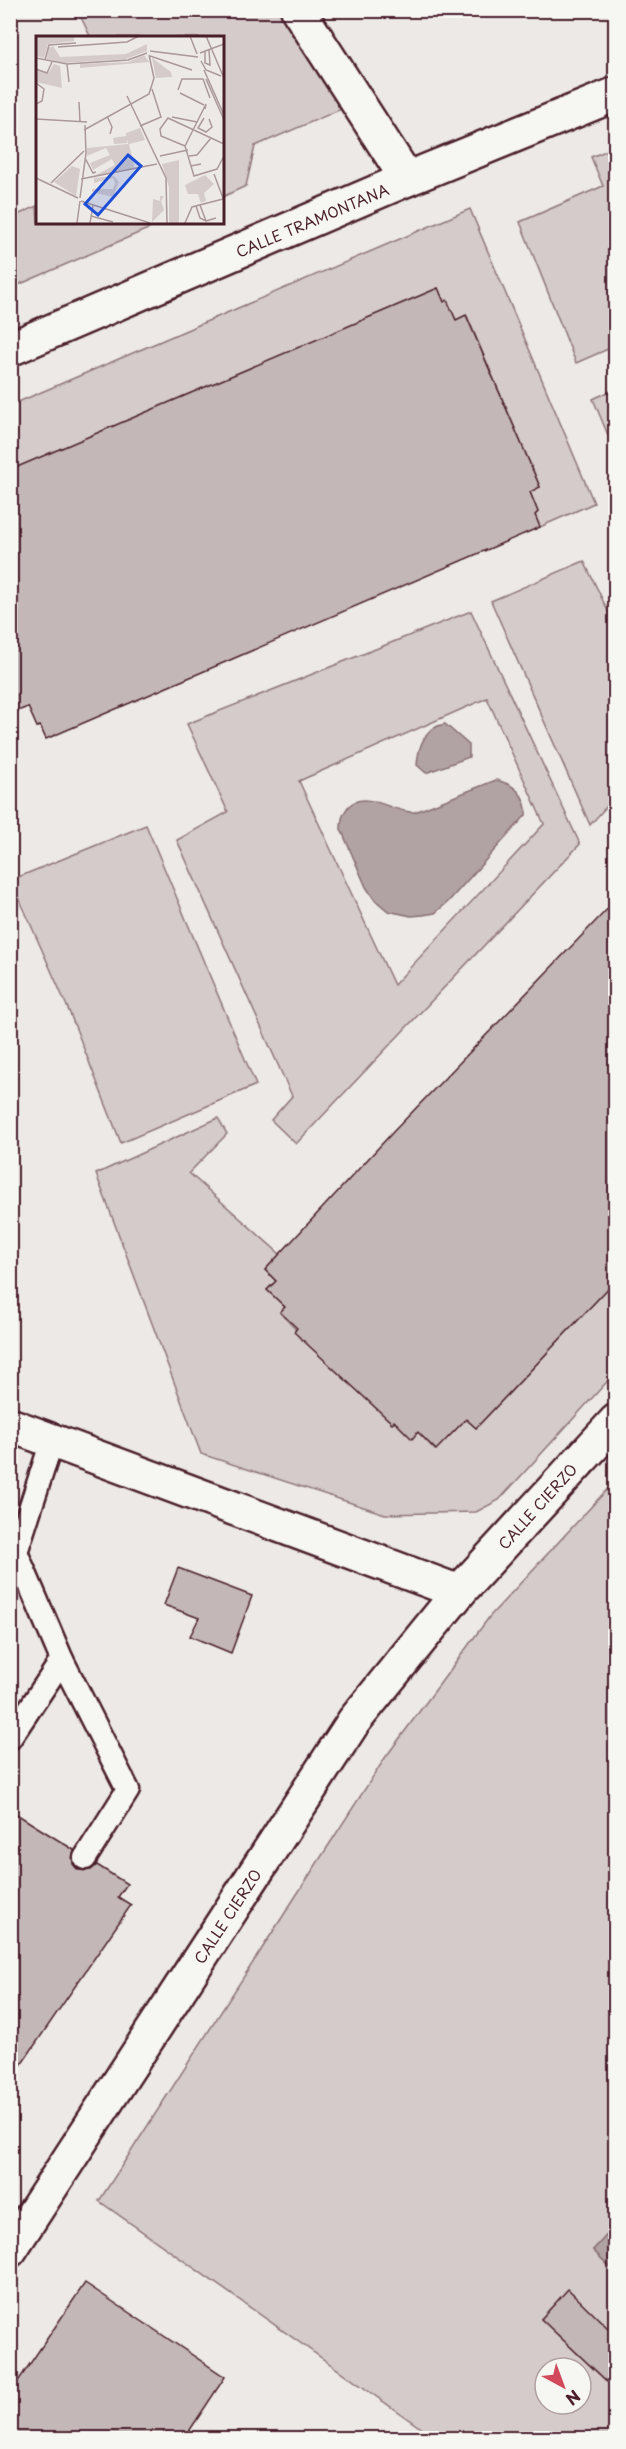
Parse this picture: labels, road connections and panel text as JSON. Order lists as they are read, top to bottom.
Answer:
{
  "streets": {
    "street": ["CALLE TRAMONTANA", "CALLE CIERZO"]
  },
  "north": "bottom right"
}
